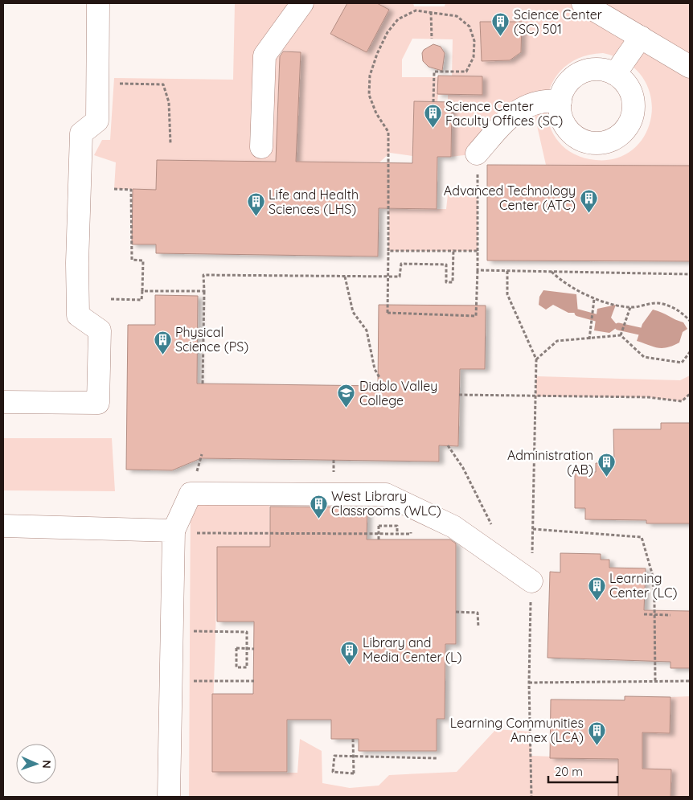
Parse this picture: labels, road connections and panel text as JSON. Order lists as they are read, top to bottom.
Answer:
{
  "places": {
    "building": [
      "Science Center (SC) 501",
      "Science Center Faculty Offices (SC)",
      "Advanced Technology Center (ATC)",
      "Life and Health Sciences (LHS)",
      "Physical Science (PS)",
      "Administration (AB)",
      "West Library Classrooms (WLC)",
      "Learning Center (LC)",
      "Library and Media Center (L)",
      "Learning Communities Annex (LCA)"
    ],
    "school or university": ["Diablo Valley College"]
  },
  "scale_bar": "20 m",
  "north": "right"
}
